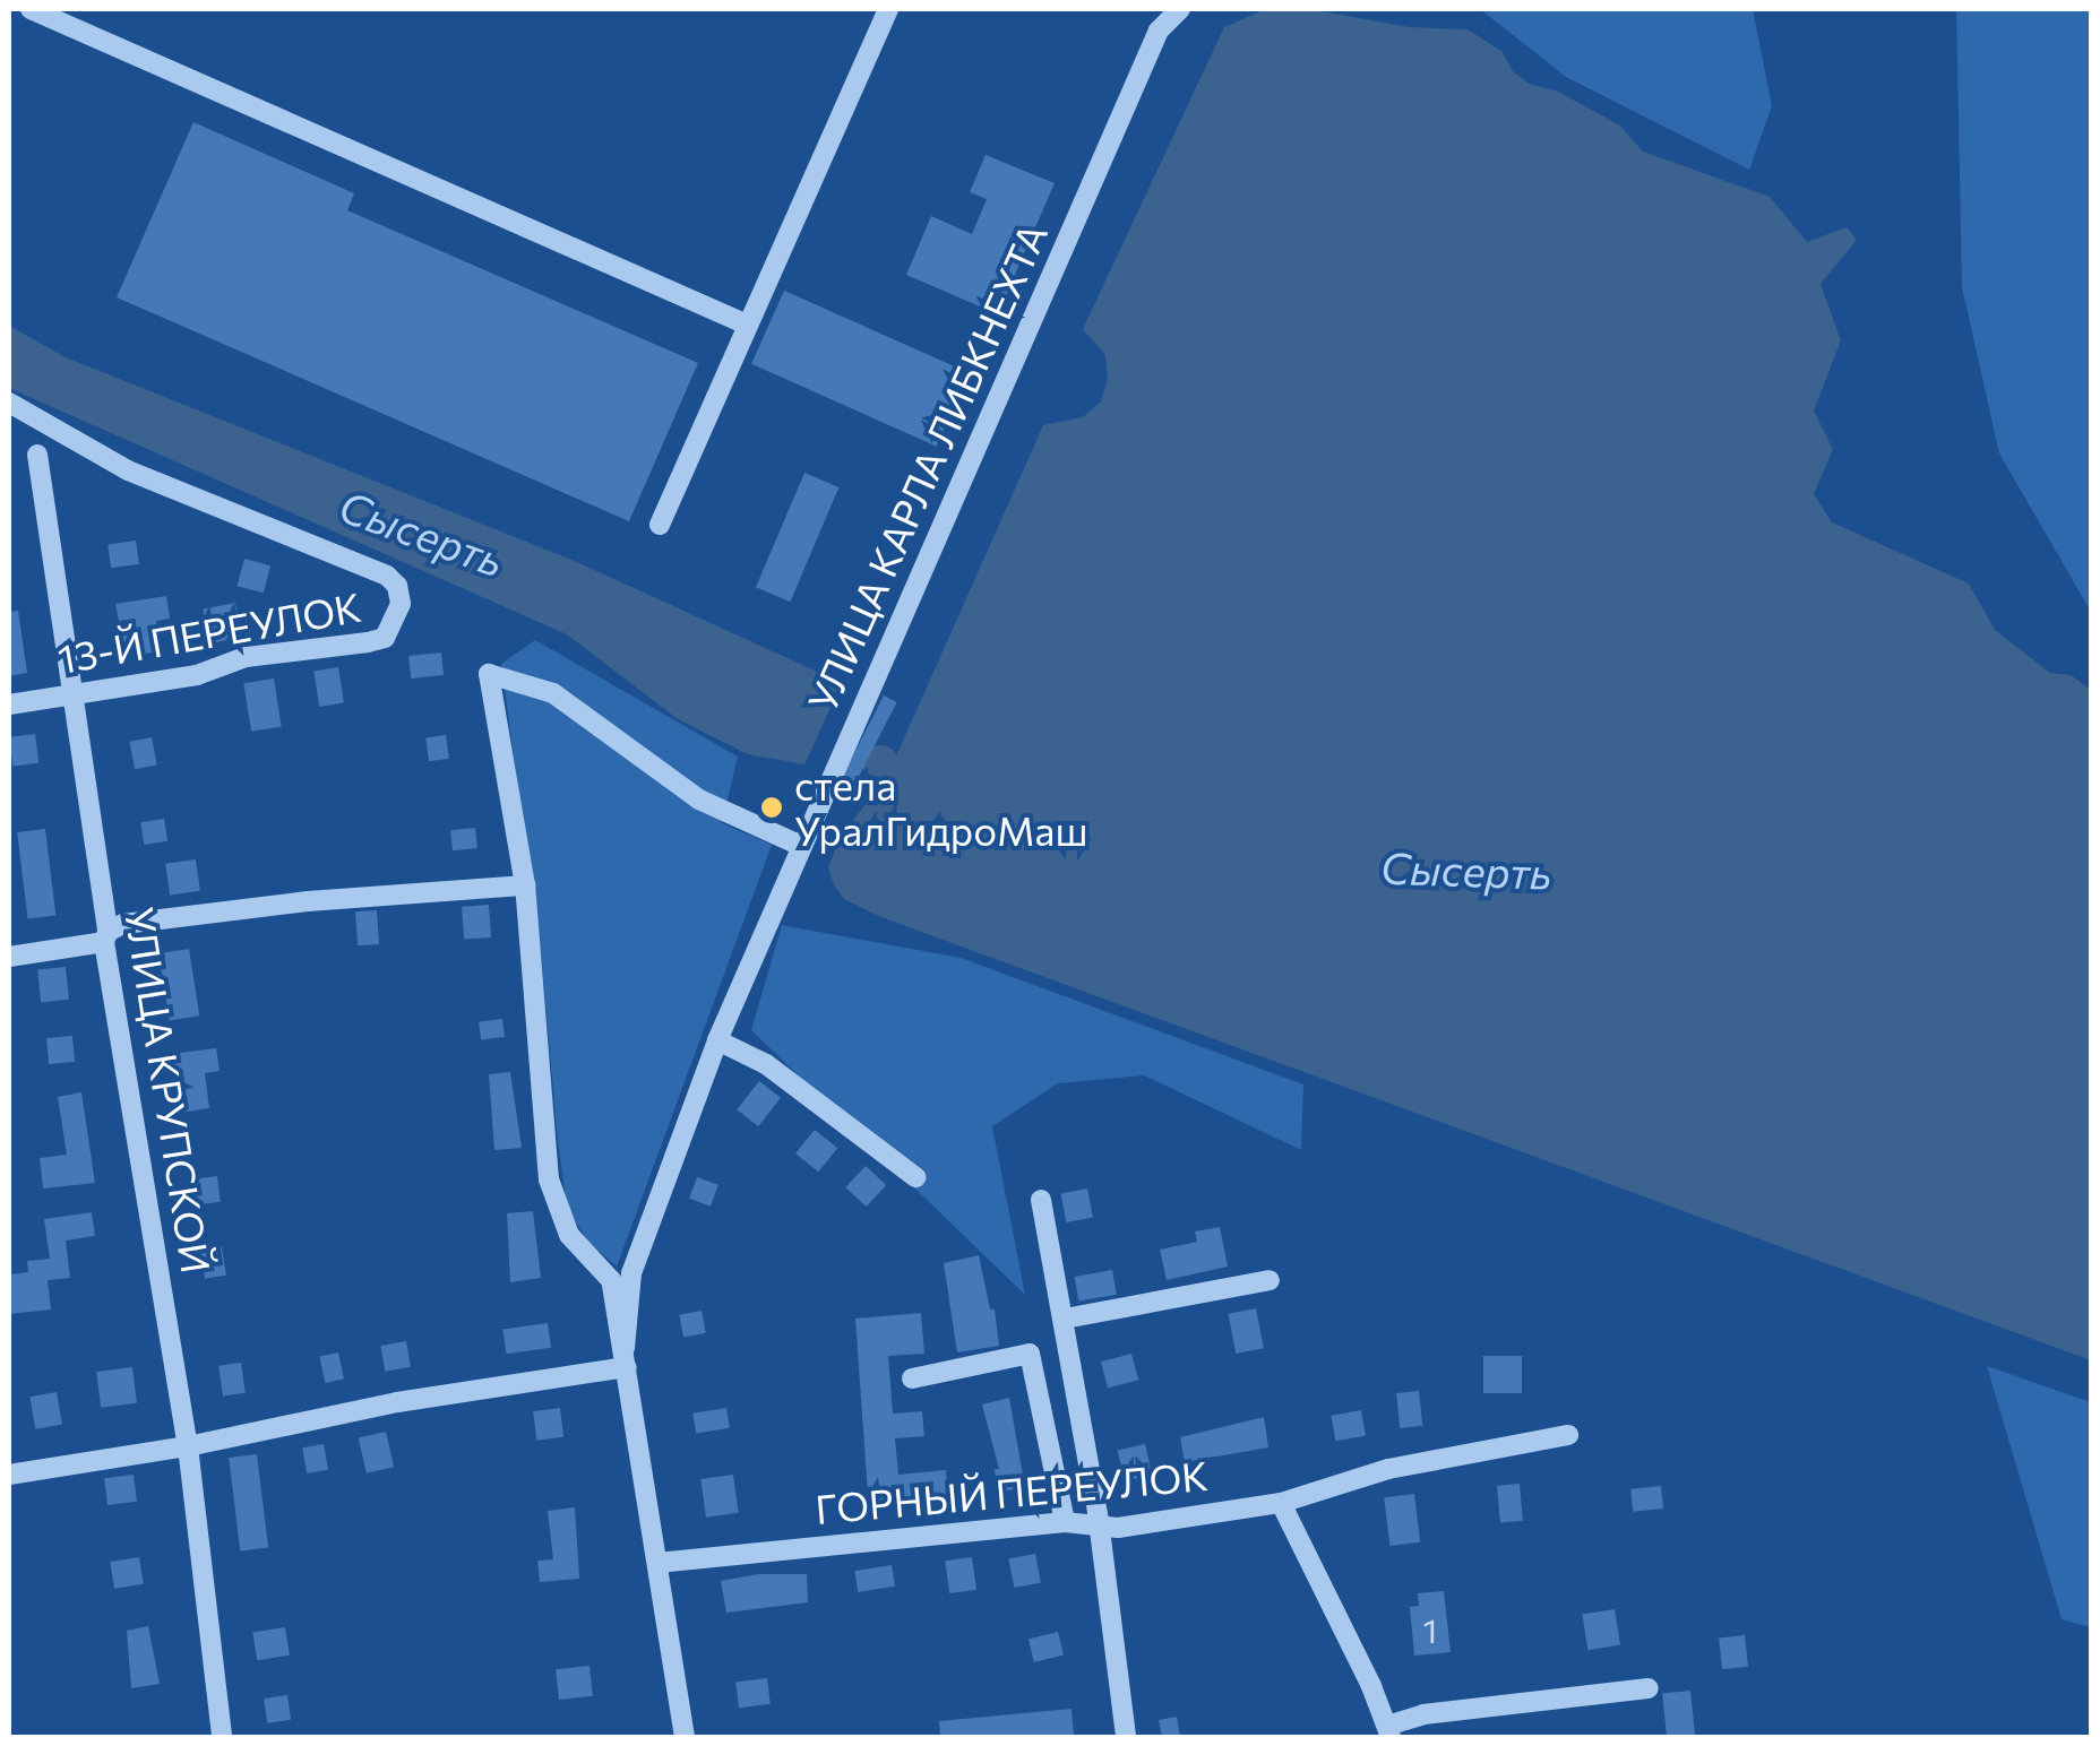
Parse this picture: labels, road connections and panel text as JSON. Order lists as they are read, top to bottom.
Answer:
{
  "streets": {
    "street": [
      "УЛИЦА КАРЛА ЛИБКНЕХТА",
      "13-Й ПЕРЕУЛОК",
      "УЛИЦА КРУПСКОЙ",
      "ГОРНЫЙ ПЕРЕУЛОК"
    ]
  },
  "crossings": [
    ["УЛИЦА КАРЛА ЛИБКНЕХТА", "ГОРНЫЙ ПЕРЕУЛОК"],
    ["13-Й ПЕРЕУЛОК", "УЛИЦА КРУПСКОЙ"]
  ],
  "water": ["Сысерть"],
  "places": ["стела УралГидроМаш"],
  "house_numbers": ["1"]
}
